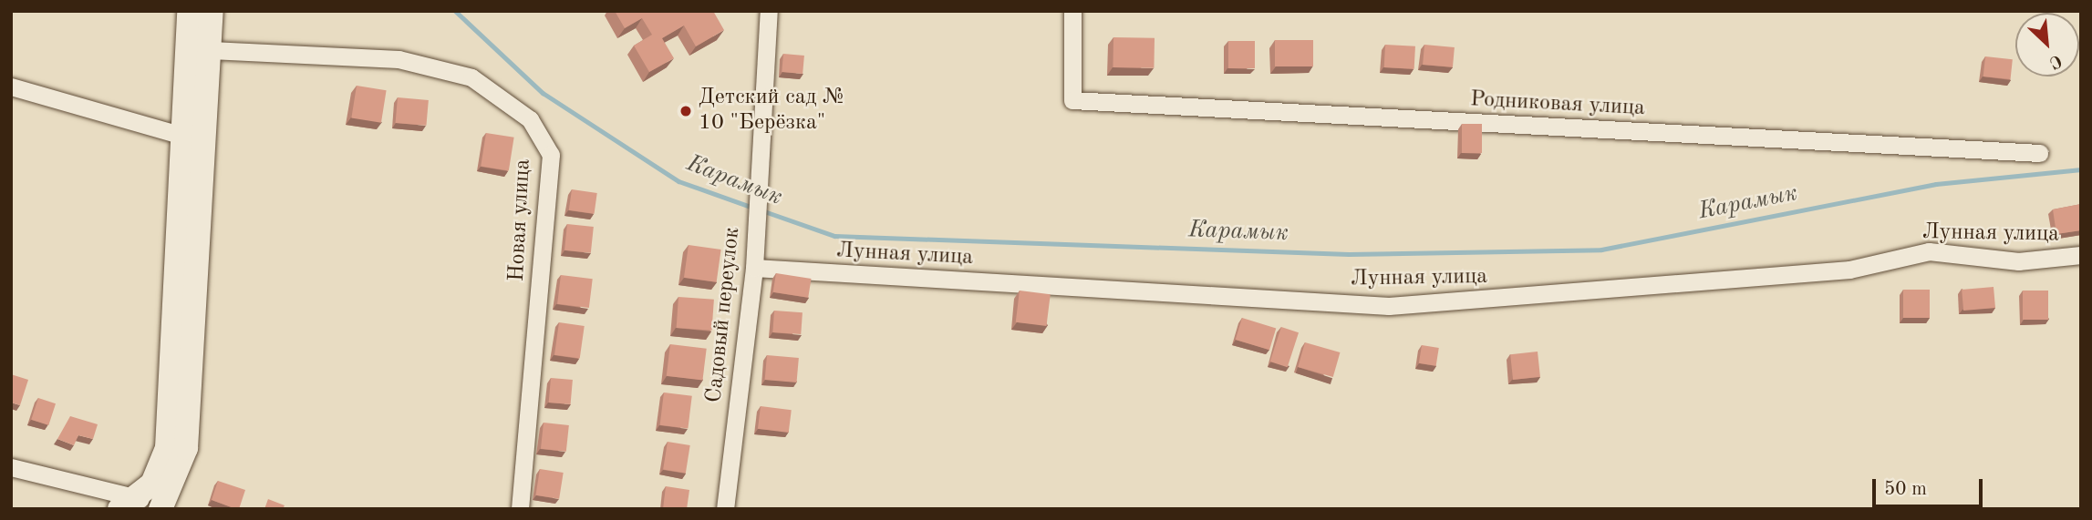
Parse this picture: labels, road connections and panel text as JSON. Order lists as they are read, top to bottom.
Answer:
{
  "streets": {
    "street": [
      "Родниковая улица",
      "Новая улица",
      "Лунная улица",
      "Садовый переулок"
    ]
  },
  "crossings": [
    ["Лунная улица", "Садовый переулок"]
  ],
  "water": ["Карамык"],
  "places": ["Детский сад № 10 \"Берёзка\""],
  "scale_bar": "50 m",
  "north": "bottom right"
}
